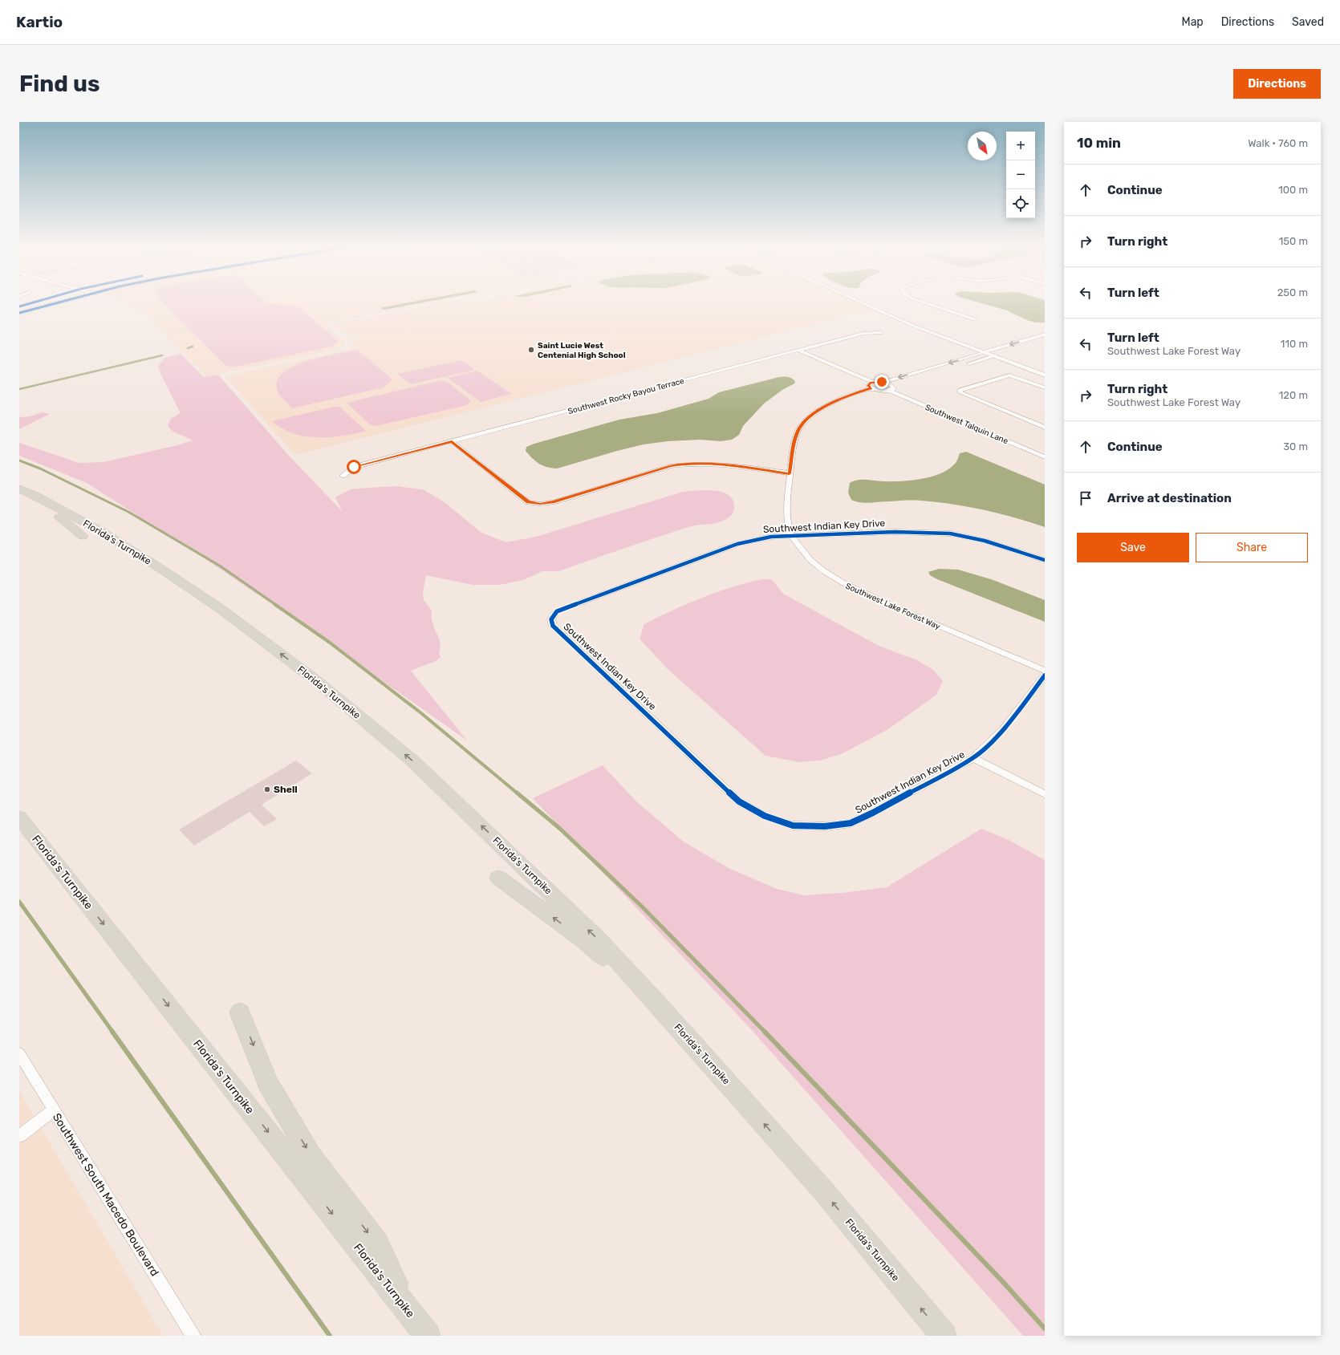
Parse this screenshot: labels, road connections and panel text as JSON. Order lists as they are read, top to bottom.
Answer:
{
  "streets": {
    "highway": ["Florida's Turnpike"],
    "street": [
      "Southwest Rocky Bayou Terrace",
      "Southwest Talquin Lane",
      "Southwest Indian Key Drive",
      "Southwest Lake Forest Way",
      "Southwest South Macedo Boulevard"
    ]
  },
  "crossings": [
    ["Southwest Indian Key Drive", "Southwest Lake Forest Way"]
  ],
  "places": ["Saint Lucie West Centenial High School", "Shell"],
  "north": "bottom right",
  "page": {
    "header": "Kartio",
    "nav": ["Map", "Directions", "Saved"],
    "buttons": [
      "Directions",
      ["Save", "Share"]
    ],
    "title": "Find us",
    "heading": ["10 min", "Walk · 760 m"],
    "map_buttons": ["+", "−"],
    "list": [
      ["Continue", "100 m"],
      ["Turn right", "150 m"],
      ["Turn left", "250 m"],
      ["Turn left", "Southwest Lake Forest Way", "110 m"],
      ["Turn right", "Southwest Lake Forest Way", "120 m"],
      ["Continue", "30 m"],
      "Arrive at destination"
    ]
  }
}
